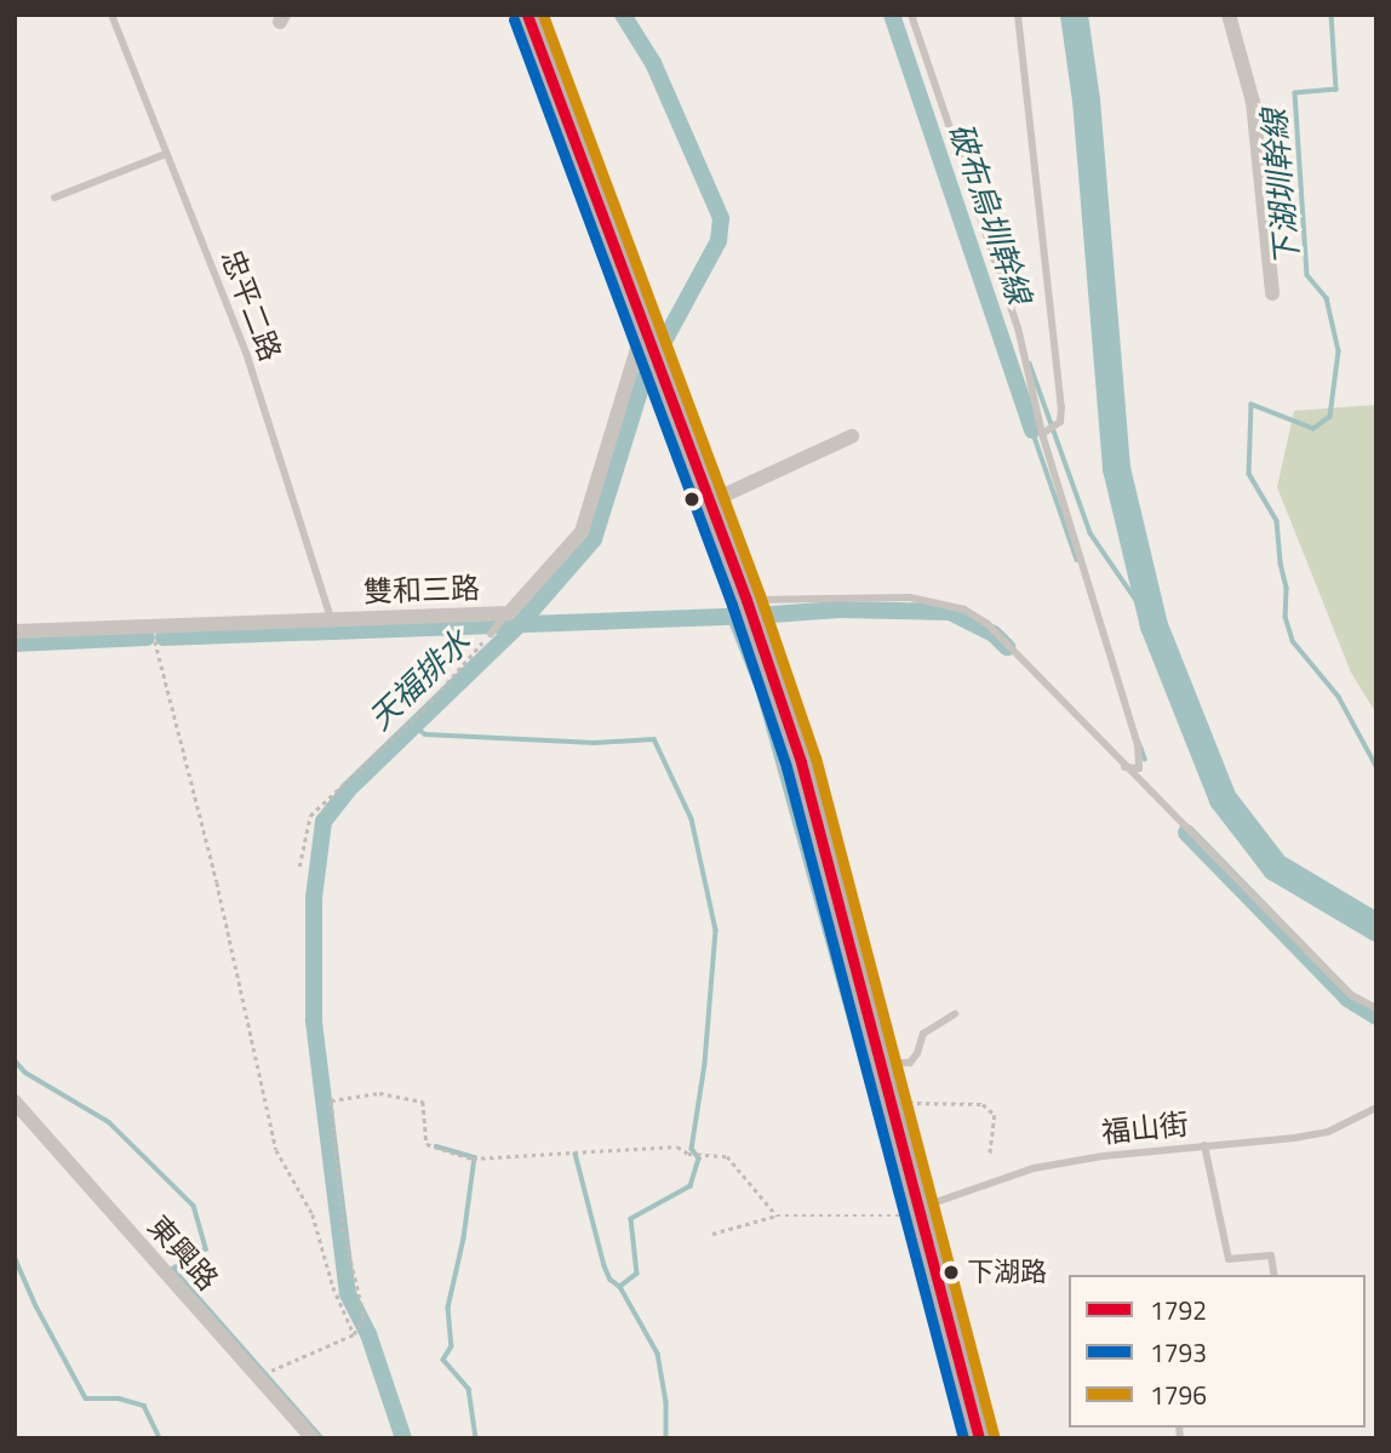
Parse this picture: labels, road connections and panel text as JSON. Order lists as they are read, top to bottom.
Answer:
{
  "streets": {
    "street": ["雙和三路", "東興路"],
    "lane": ["忠平二路", "福山街"]
  },
  "crossings": [
    ["忠平二路", "雙和三路"]
  ],
  "water": ["下湖圳幹線", "破布烏圳幹線", "天福排水"],
  "places": ["下湖路"],
  "lines": ["transit line 1792", "transit line 1796", "transit line 1793"],
  "legend": ["1792", "1793", "1796"]
}
